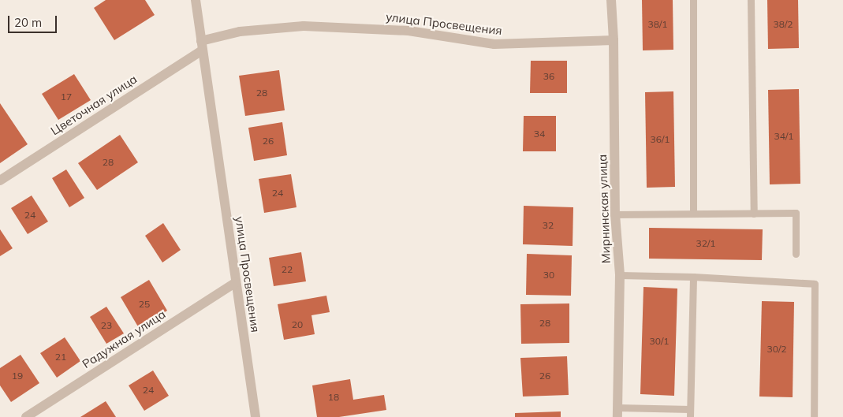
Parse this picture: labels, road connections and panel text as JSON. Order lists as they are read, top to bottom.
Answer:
{
  "streets": {
    "street": [
      "улица Просвещения",
      "Цветочная улица",
      "Мирнинская улица",
      "Радужная улица"
    ]
  },
  "crossings": [
    ["улица Просвещения", "Цветочная улица"],
    ["улица Просвещения", "Мирнинская улица"],
    ["улица Просвещения", "Радужная улица"]
  ],
  "house_numbers": [
    "38/1",
    "38/2",
    "36",
    "28",
    "17",
    "34",
    "34/1",
    "36/1",
    "26",
    "28",
    "24",
    "24",
    "32",
    "32/1",
    "22",
    "30",
    "25",
    "28",
    "20",
    "23",
    "30/1",
    "30/2",
    "21",
    "19",
    "26",
    "24",
    "18"
  ],
  "scale_bar": "20 m"
}
